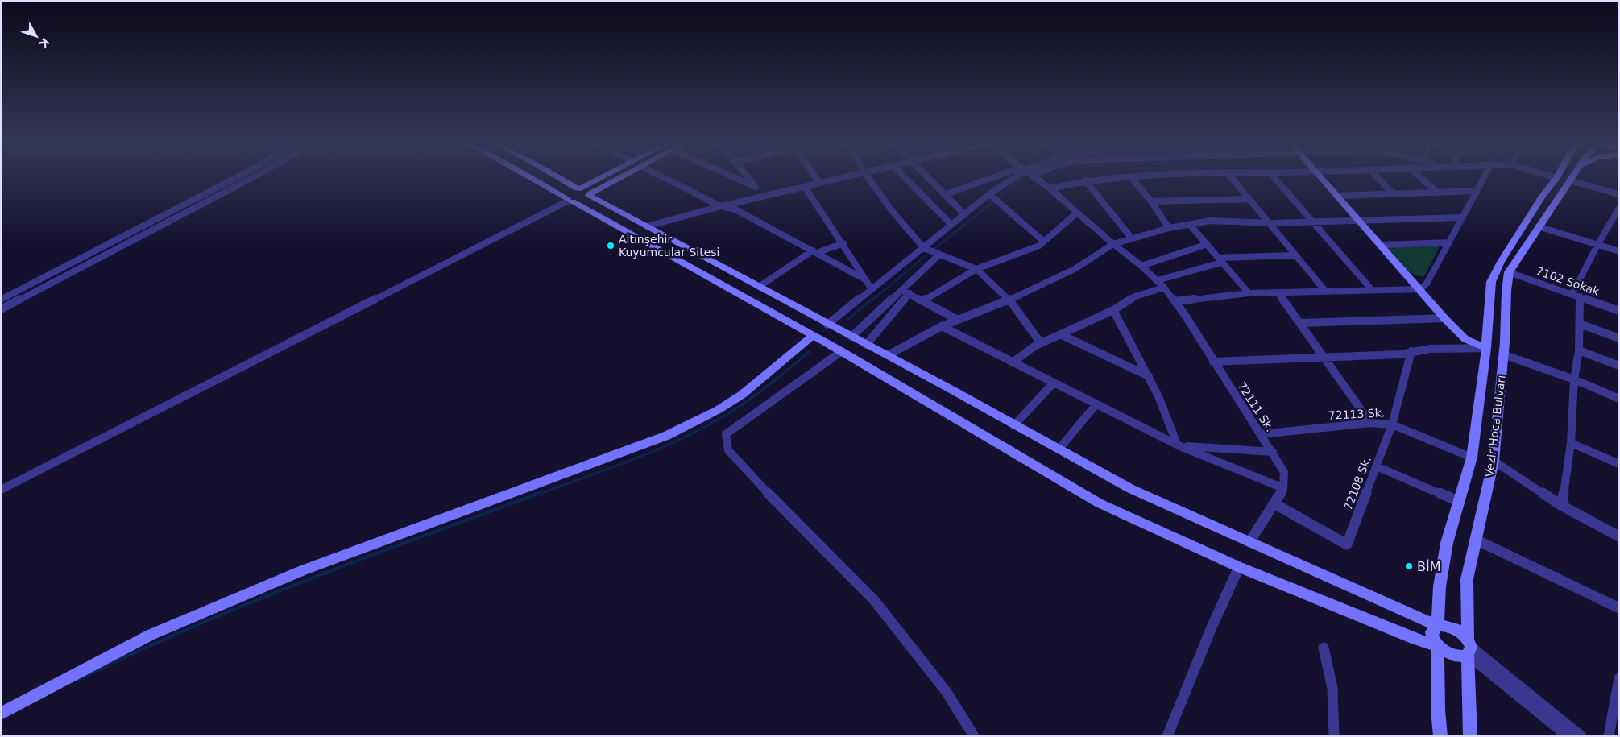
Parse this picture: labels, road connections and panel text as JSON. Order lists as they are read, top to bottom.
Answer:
{
  "streets": {
    "main road": ["Vezir Hoca Bulvarı"],
    "street": [
      "7102 Sokak",
      "72111 Sk.",
      "72113 Sk.",
      "72108 Sk."
    ]
  },
  "crossings": [
    ["7102 Sokak", "Vezir Hoca Bulvarı"],
    ["72111 Sk.", "72113 Sk."],
    ["72111 Sk.", "72108 Sk."],
    ["72113 Sk.", "Vezir Hoca Bulvarı"],
    ["72113 Sk.", "72108 Sk."]
  ],
  "places": ["Altınşehir Kuyumcular Sitesi", "BİM"],
  "north": "bottom right"
}
